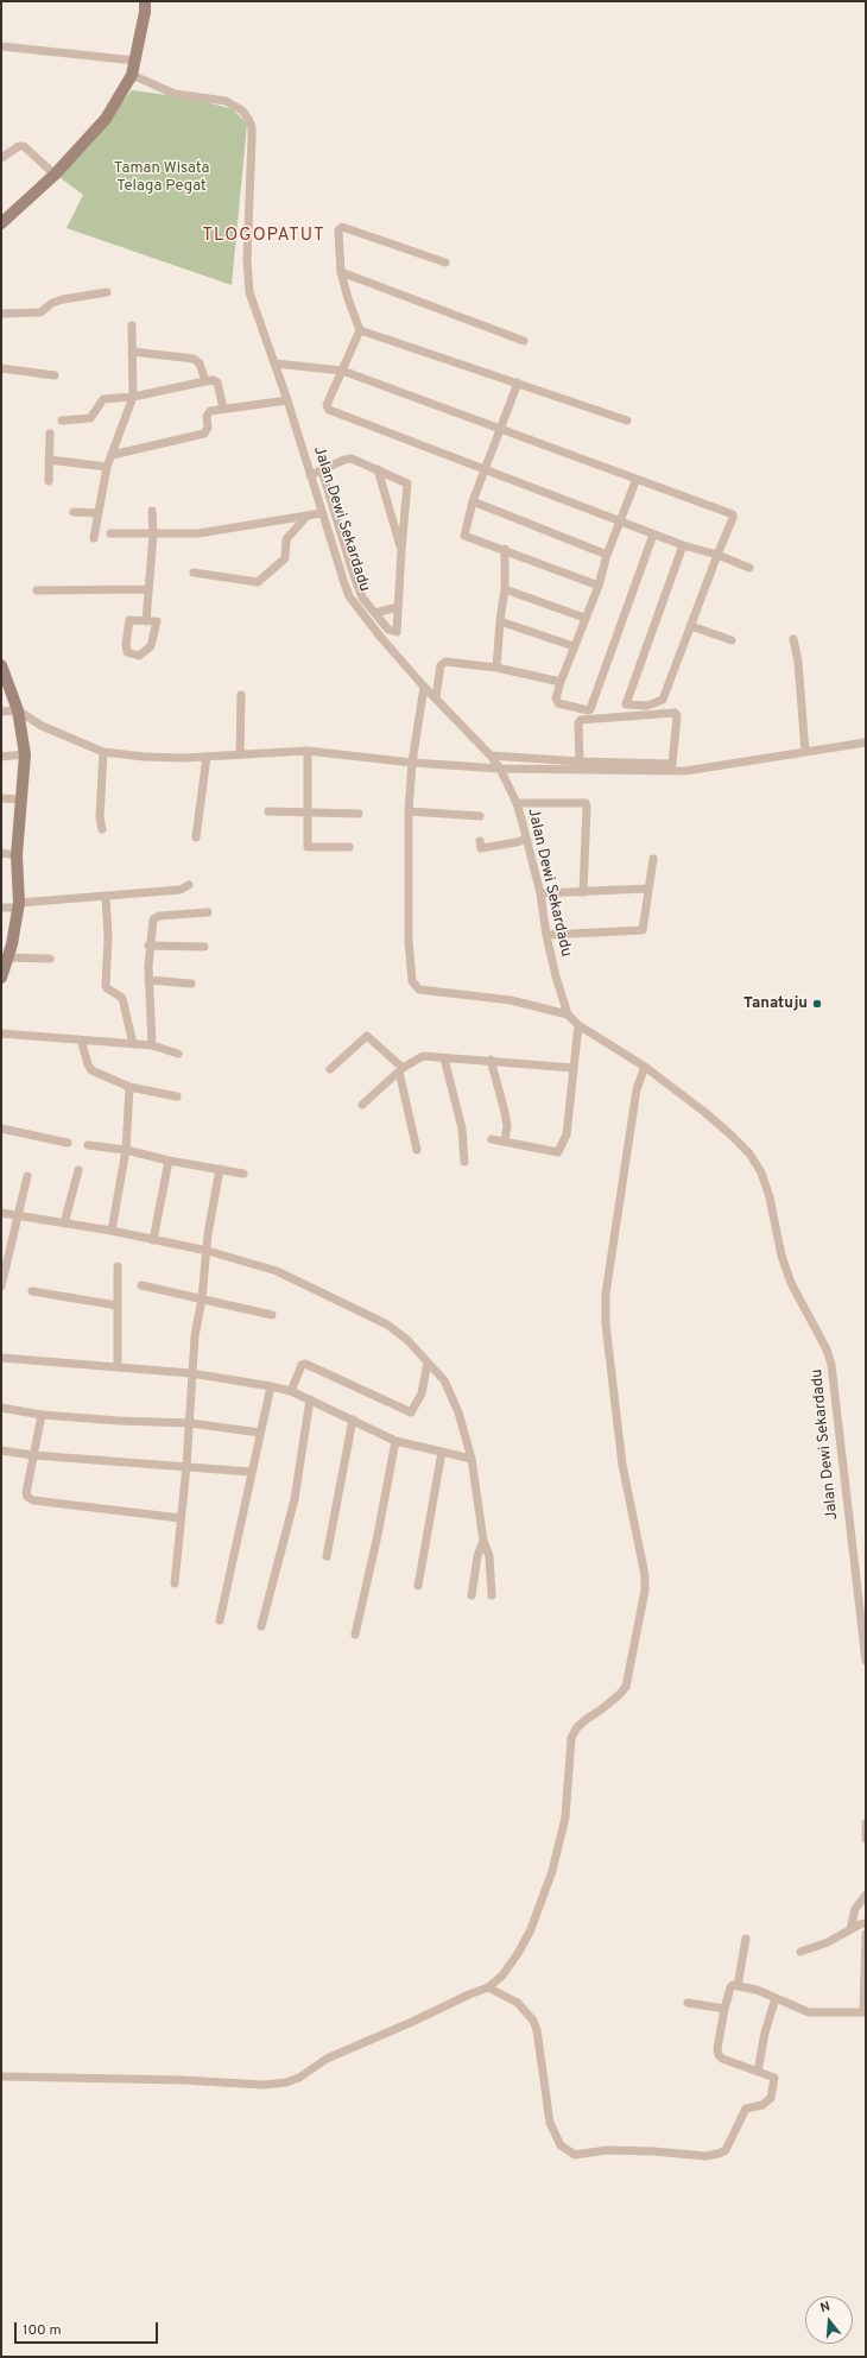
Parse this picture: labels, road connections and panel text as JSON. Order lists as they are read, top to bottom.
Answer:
{
  "streets": {
    "street": ["Jalan Dewi Sekardadu"]
  },
  "districts": ["TLOGOPATUT"],
  "parks": ["Taman Wisata Telaga Pegat"],
  "places": ["Tanatuju"],
  "scale_bar": "100 m",
  "north": "top"
}
